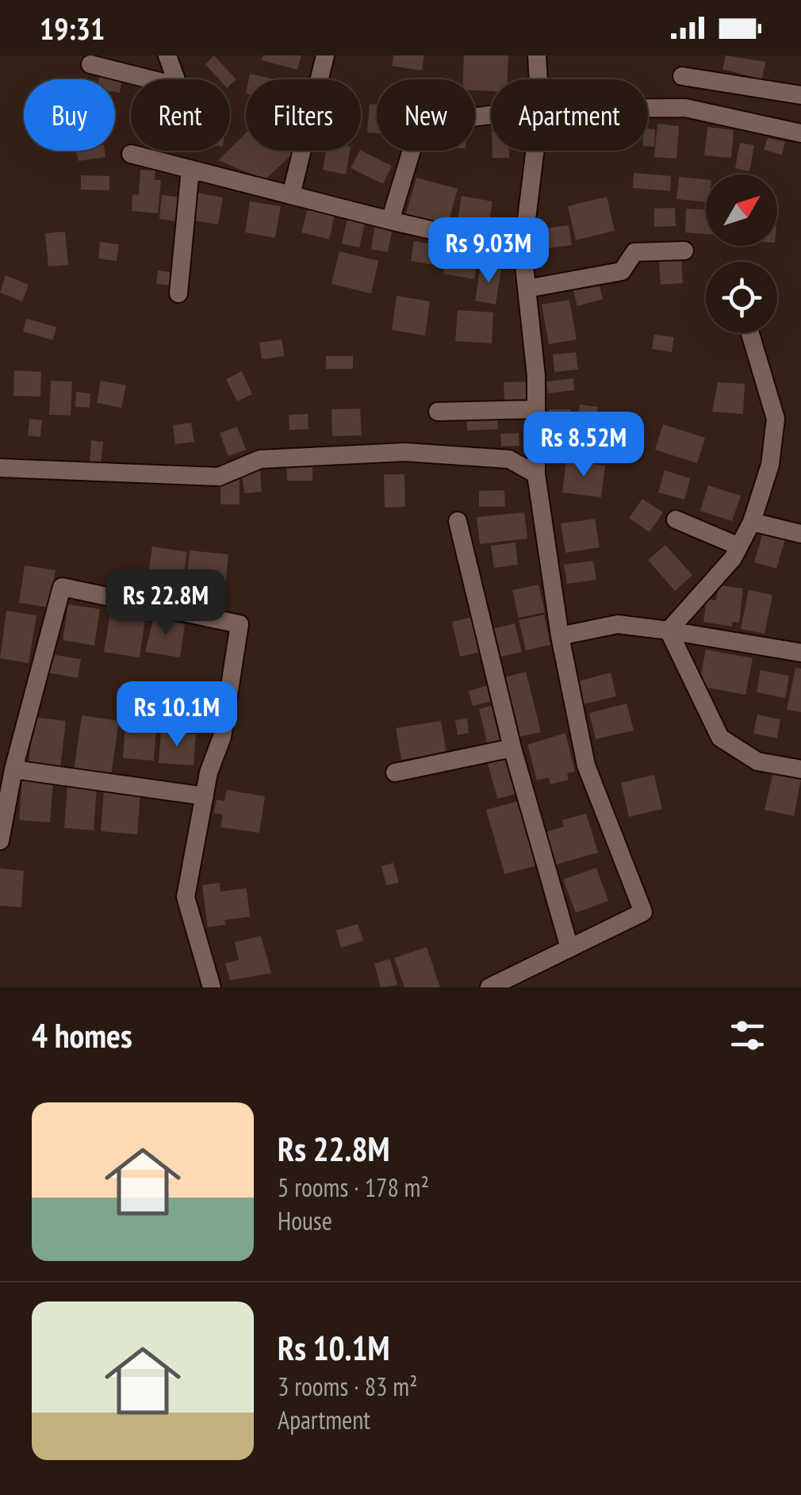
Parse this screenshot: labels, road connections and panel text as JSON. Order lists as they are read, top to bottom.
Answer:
{
  "north": "top right",
  "page": {
    "status": "19:31",
    "chip": [
      "Buy",
      "Rent",
      "Filters",
      "New",
      "Apartment"
    ],
    "price": [
      "Rs 9.03M",
      "Rs 8.52M",
      "Rs 22.8M",
      "Rs 10.1M"
    ],
    "heading": "4 homes",
    "list": [
      {
        "name": "Rs 22.8M",
        "note": "5 rooms · 178 m² · House"
      },
      {
        "name": "Rs 10.1M",
        "note": "3 rooms · 83 m² · Apartment"
      }
    ]
  }
}
